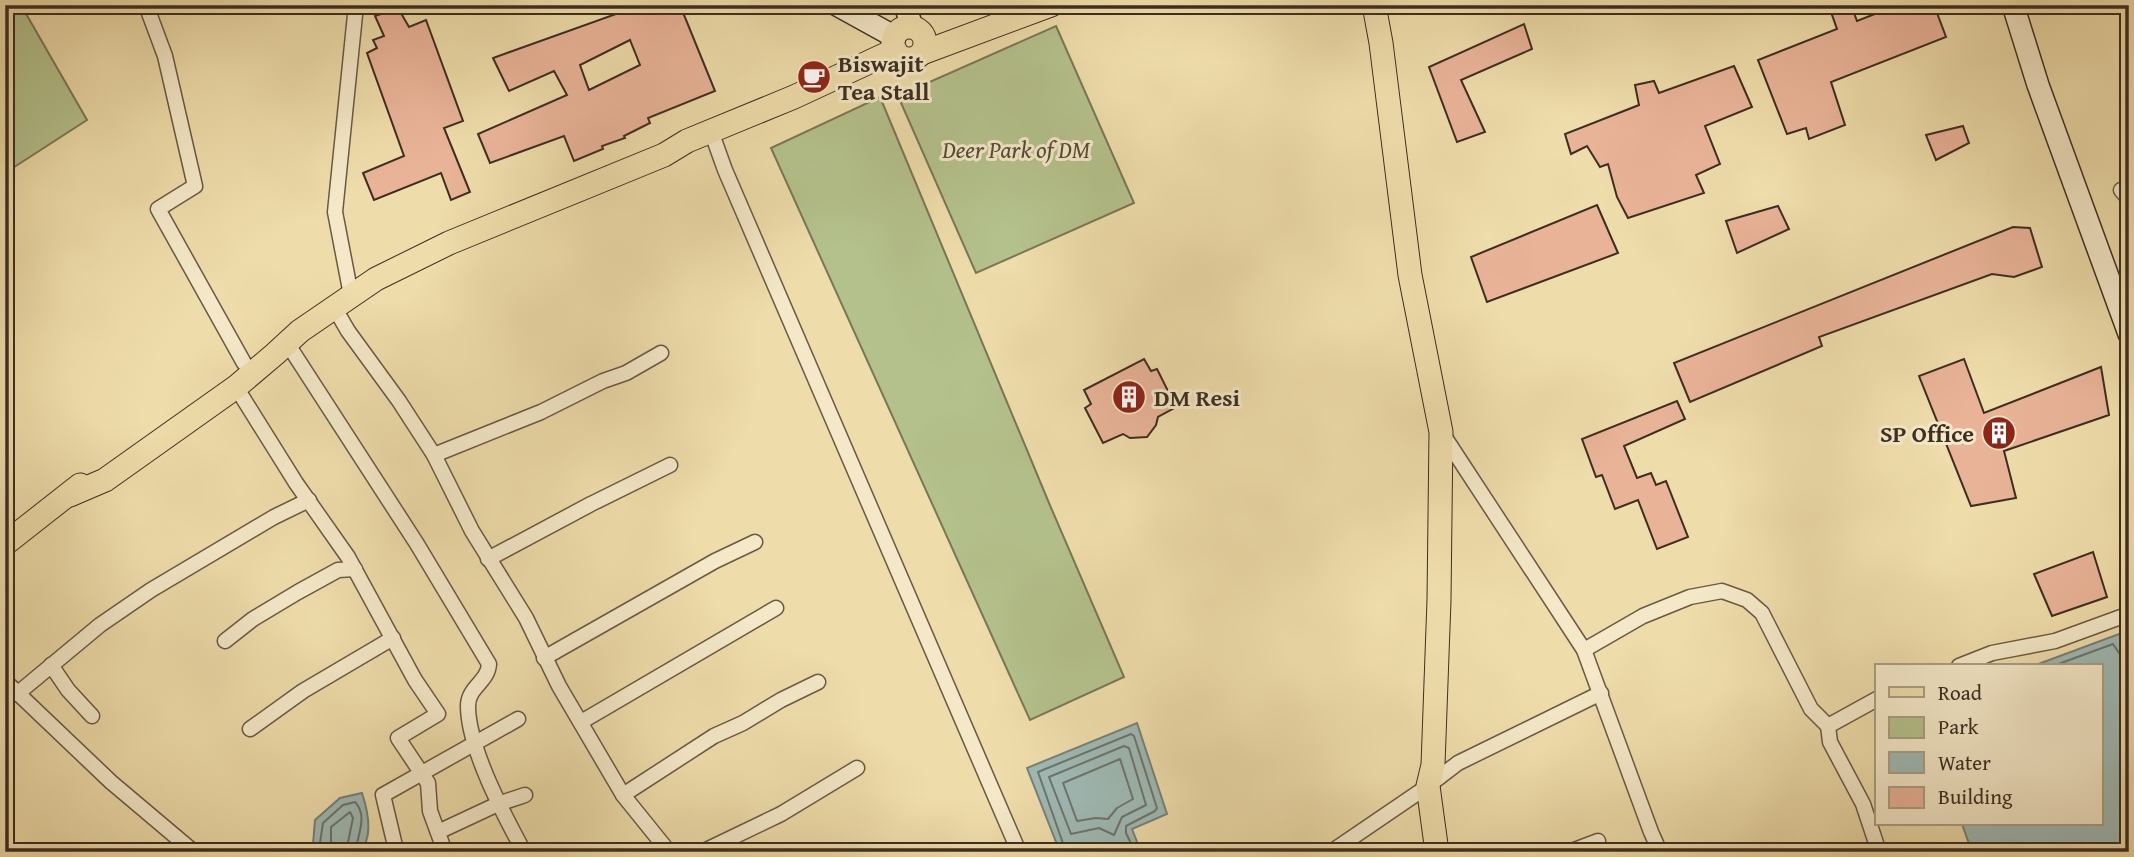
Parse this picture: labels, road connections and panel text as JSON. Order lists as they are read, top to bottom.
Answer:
{
  "parks": ["Deer Park of DM"],
  "places": {
    "cafe": ["Biswajit Tea Stall"],
    "building": ["DM Resi", "SP Office"]
  },
  "legend": [
    "Road",
    "Park",
    "Water",
    "Building"
  ]
}
